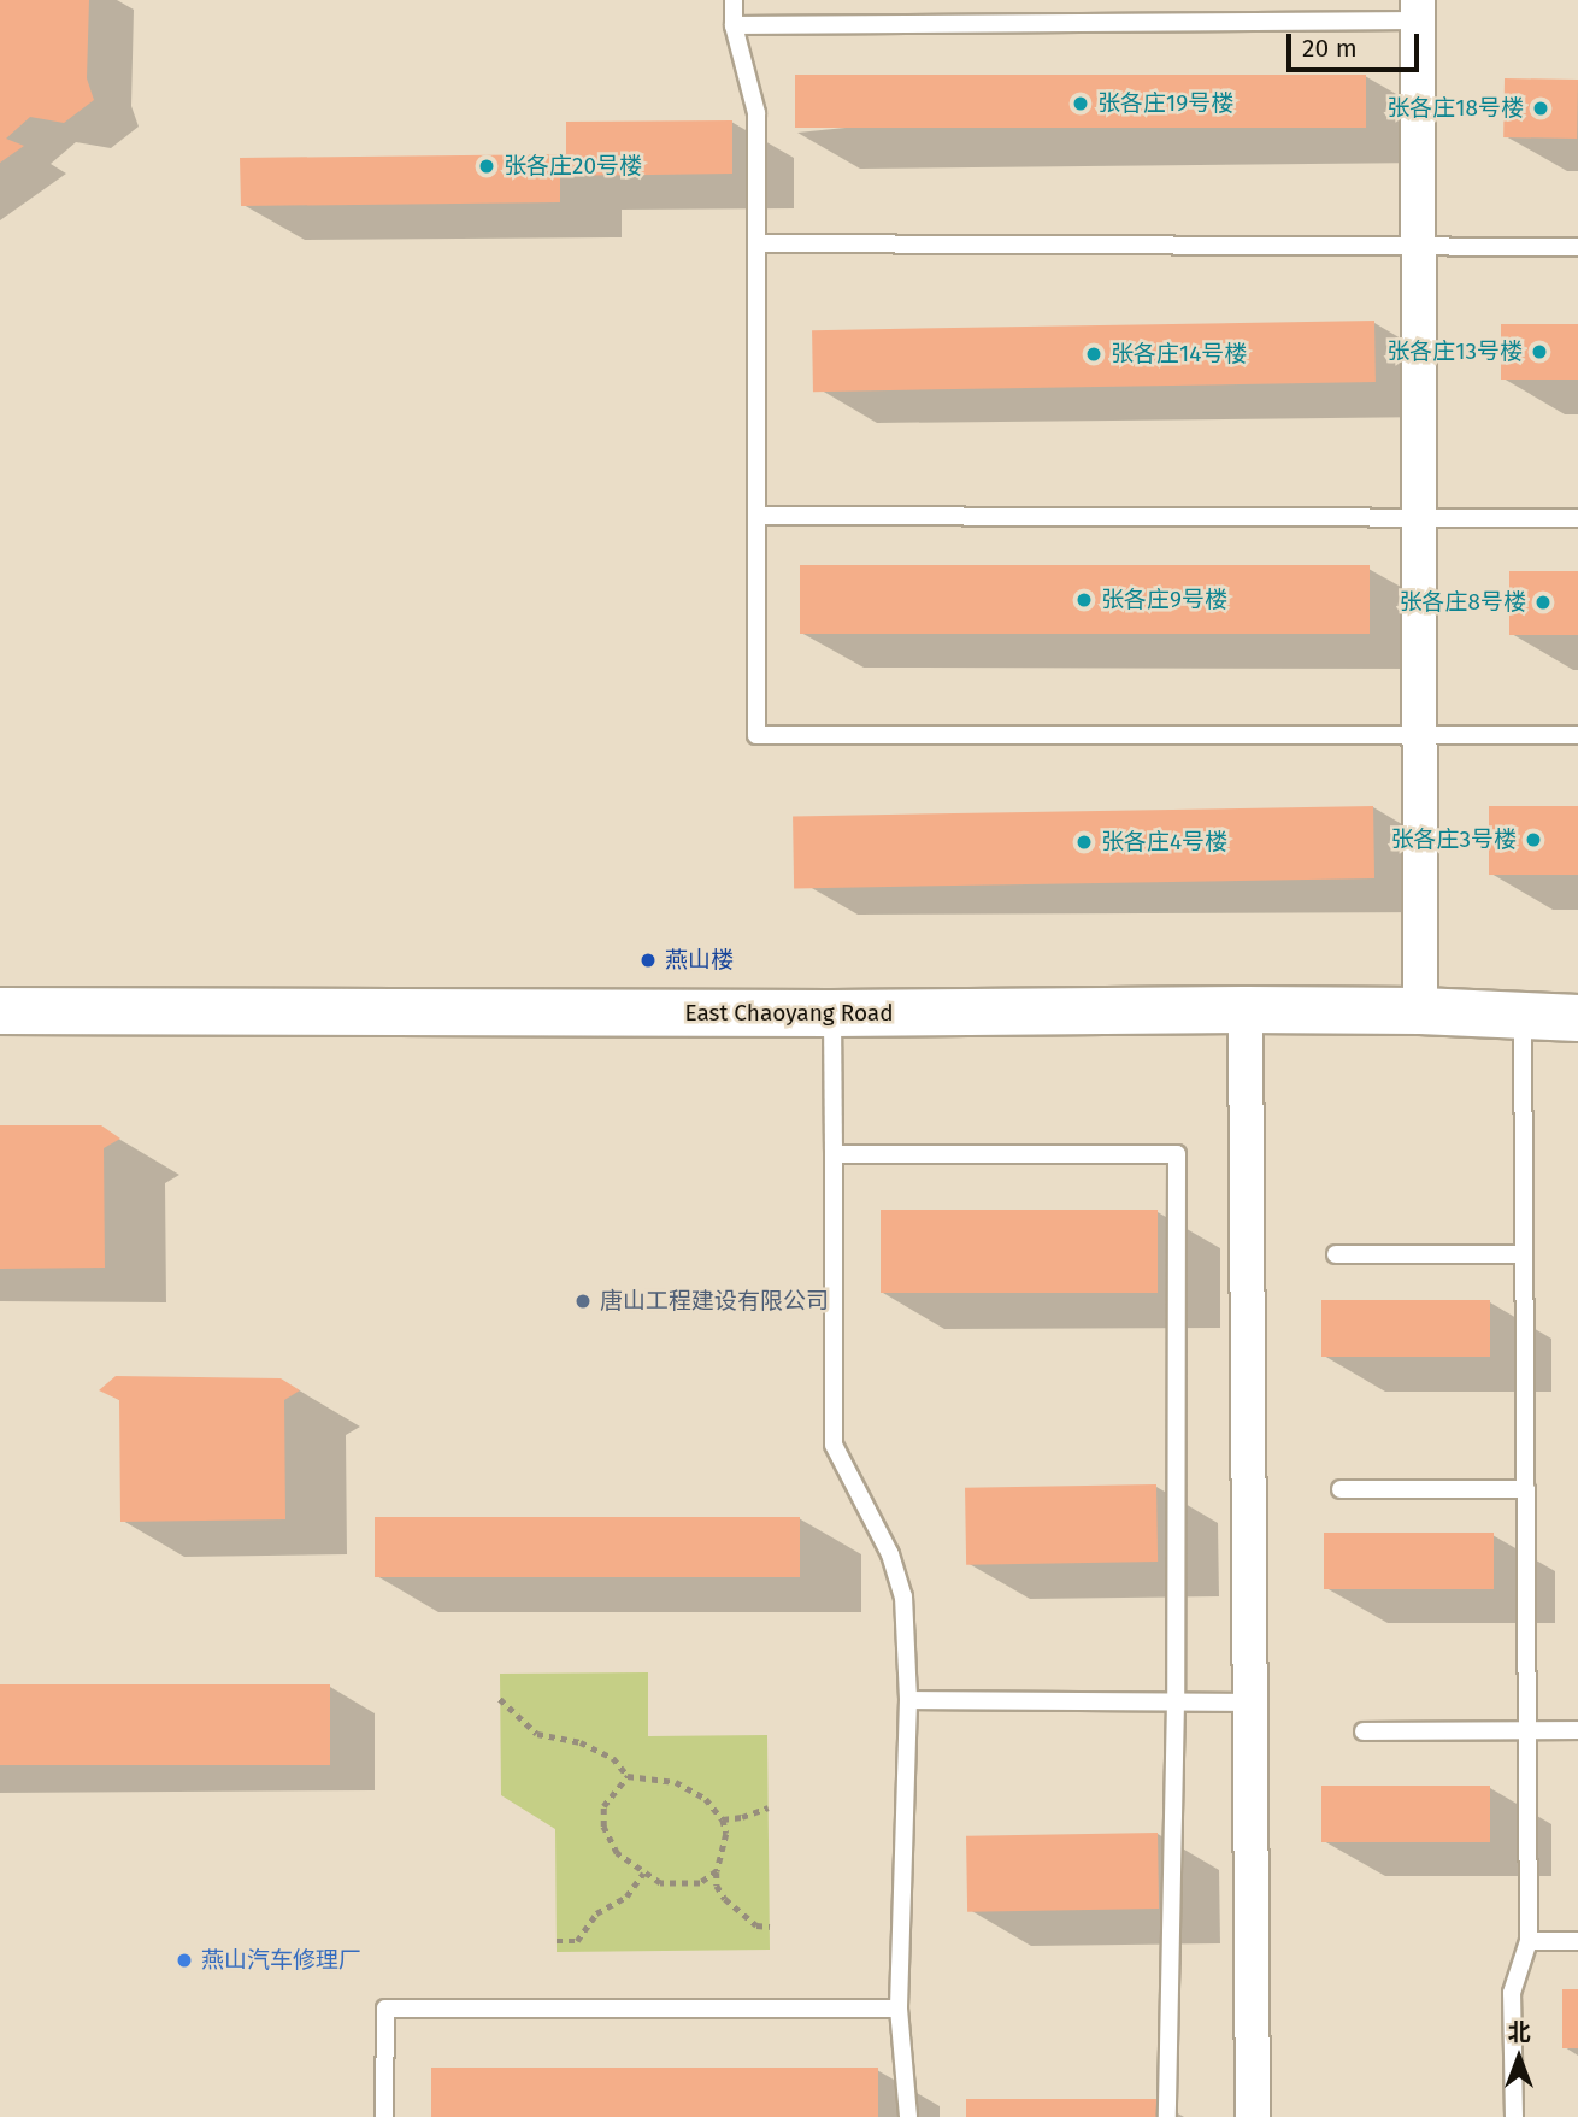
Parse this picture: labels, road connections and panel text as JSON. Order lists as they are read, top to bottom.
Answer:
{
  "streets": {
    "main road": ["East Chaoyang Road"]
  },
  "places": [
    "张各庄19号楼",
    "张各庄18号楼",
    "张各庄20号楼",
    "张各庄13号楼",
    "张各庄14号楼",
    "张各庄9号楼",
    "张各庄8号楼",
    "张各庄3号楼",
    "张各庄4号楼",
    "燕山楼",
    "唐山工程建设有限公司",
    "燕山汽车修理厂"
  ],
  "scale_bar": "20 m",
  "north": "top"
}
